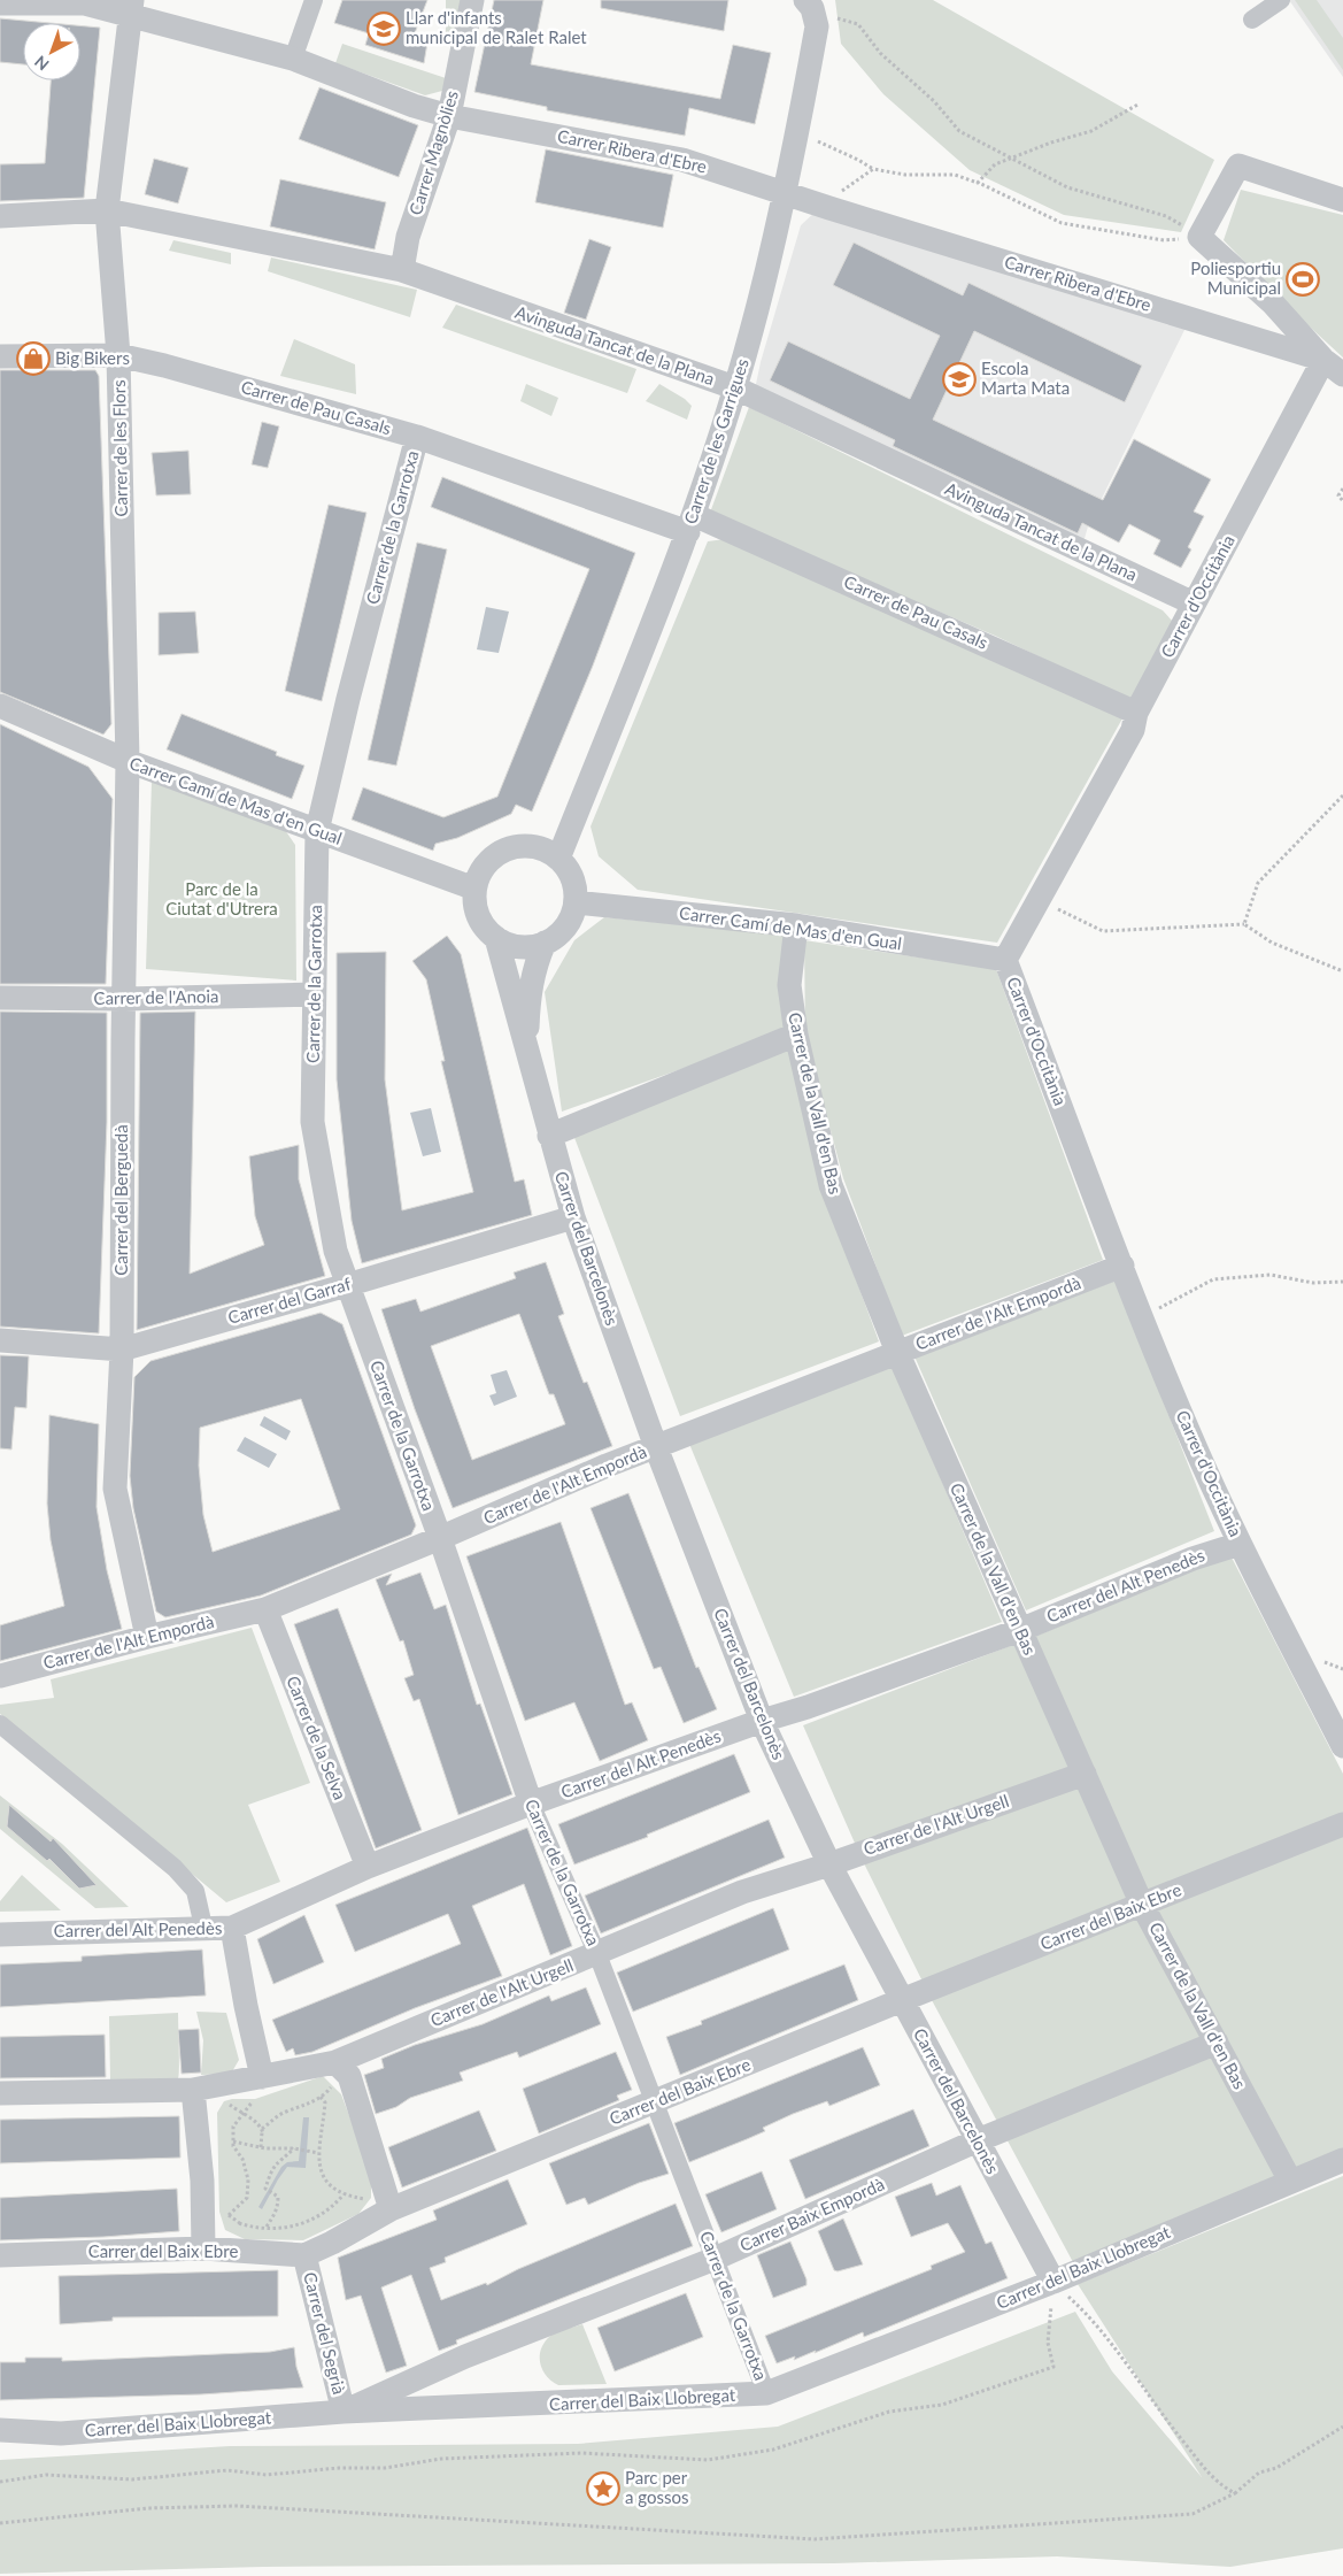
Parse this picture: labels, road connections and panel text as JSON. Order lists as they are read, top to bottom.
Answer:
{
  "streets": {
    "street": [
      "Carrer Ribera d'Ebre",
      "Carrer Magnòlies",
      "Avinguda Tancat de la Plana",
      "Carrer de Pau Casals",
      "Carrer de les Garrigues",
      "Carrer de les Flors",
      "Carrer de la Garrotxa",
      "Carrer d'Occitània",
      "Carrer Camí de Mas d'en Gual",
      "Carrer de l'Anoia",
      "Carrer de la Vall d'en Bas",
      "Carrer del Berguedà",
      "Carrer del Barcelonès",
      "Carrer del Garraf",
      "Carrer de l'Alt Empordà",
      "Carrer del Alt Penedès",
      "Carrer de la Selva",
      "Carrer de l'Alt Urgell",
      "Carrer del Baix Ebre",
      "Carrer Baix Empordà",
      "Carrer del Baix Llobregat",
      "Carrer del Segrià"
    ]
  },
  "crossings": [
    ["Carrer Ribera d'Ebre", "Carrer Magnòlies"],
    ["Carrer Ribera d'Ebre", "Carrer de les Garrigues"],
    ["Carrer Ribera d'Ebre", "Carrer de les Flors"],
    ["Carrer Ribera d'Ebre", "Carrer d'Occitània"],
    ["Carrer Magnòlies", "Avinguda Tancat de la Plana"],
    ["Avinguda Tancat de la Plana", "Carrer de les Garrigues"],
    ["Avinguda Tancat de la Plana", "Carrer de les Flors"],
    ["Avinguda Tancat de la Plana", "Carrer d'Occitània"],
    ["Carrer de Pau Casals", "Carrer de les Garrigues"],
    ["Carrer de Pau Casals", "Carrer de les Flors"],
    ["Carrer de Pau Casals", "Carrer de la Garrotxa"],
    ["Carrer de Pau Casals", "Carrer d'Occitània"],
    ["Carrer de les Garrigues", "Carrer Camí de Mas d'en Gual"],
    ["Carrer de les Garrigues", "Carrer del Barcelonès"],
    ["Carrer de les Flors", "Carrer Camí de Mas d'en Gual"],
    ["Carrer de les Flors", "Carrer del Berguedà"],
    ["Carrer de la Garrotxa", "Carrer Camí de Mas d'en Gual"],
    ["Carrer de la Garrotxa", "Carrer de l'Anoia"],
    ["Carrer de la Garrotxa", "Carrer del Garraf"],
    ["Carrer de la Garrotxa", "Carrer de l'Alt Empordà"],
    ["Carrer de la Garrotxa", "Carrer del Alt Penedès"],
    ["Carrer de la Garrotxa", "Carrer de l'Alt Urgell"],
    ["Carrer de la Garrotxa", "Carrer del Baix Ebre"],
    ["Carrer de la Garrotxa", "Carrer Baix Empordà"],
    ["Carrer de la Garrotxa", "Carrer del Baix Llobregat"],
    ["Carrer d'Occitània", "Carrer Camí de Mas d'en Gual"],
    ["Carrer d'Occitània", "Carrer de l'Alt Empordà"],
    ["Carrer d'Occitània", "Carrer del Alt Penedès"],
    ["Carrer Camí de Mas d'en Gual", "Carrer de la Vall d'en Bas"],
    ["Carrer Camí de Mas d'en Gual", "Carrer del Berguedà"],
    ["Carrer Camí de Mas d'en Gual", "Carrer del Barcelonès"],
    ["Carrer de l'Anoia", "Carrer del Berguedà"],
    ["Carrer de la Vall d'en Bas", "Carrer de l'Alt Empordà"],
    ["Carrer de la Vall d'en Bas", "Carrer del Alt Penedès"],
    ["Carrer de la Vall d'en Bas", "Carrer de l'Alt Urgell"],
    ["Carrer de la Vall d'en Bas", "Carrer del Baix Ebre"],
    ["Carrer de la Vall d'en Bas", "Carrer Baix Empordà"],
    ["Carrer de la Vall d'en Bas", "Carrer del Baix Llobregat"],
    ["Carrer del Berguedà", "Carrer del Garraf"],
    ["Carrer del Berguedà", "Carrer de l'Alt Empordà"],
    ["Carrer del Barcelonès", "Carrer del Garraf"],
    ["Carrer del Barcelonès", "Carrer de l'Alt Empordà"],
    ["Carrer del Barcelonès", "Carrer del Alt Penedès"],
    ["Carrer del Barcelonès", "Carrer de l'Alt Urgell"],
    ["Carrer del Barcelonès", "Carrer del Baix Ebre"],
    ["Carrer del Barcelonès", "Carrer Baix Empordà"],
    ["Carrer del Barcelonès", "Carrer del Baix Llobregat"],
    ["Carrer de l'Alt Empordà", "Carrer de la Selva"],
    ["Carrer del Alt Penedès", "Carrer de la Selva"],
    ["Carrer del Baix Ebre", "Carrer del Segrià"],
    ["Carrer Baix Empordà", "Carrer del Baix Llobregat"],
    ["Carrer Baix Empordà", "Carrer del Segrià"],
    ["Carrer del Baix Llobregat", "Carrer del Segrià"]
  ],
  "parks": ["Parc de la Ciutat d'Utrera"],
  "places": {
    "school or university": ["Llar d'infants municipal de Ralet Ralet", "Escola Marta Mata"],
    "sports": ["Poliesportiu Municipal"],
    "shop": ["Big Bikers"],
    "place": ["Parc per a gossos"]
  },
  "north": "bottom left"
}
